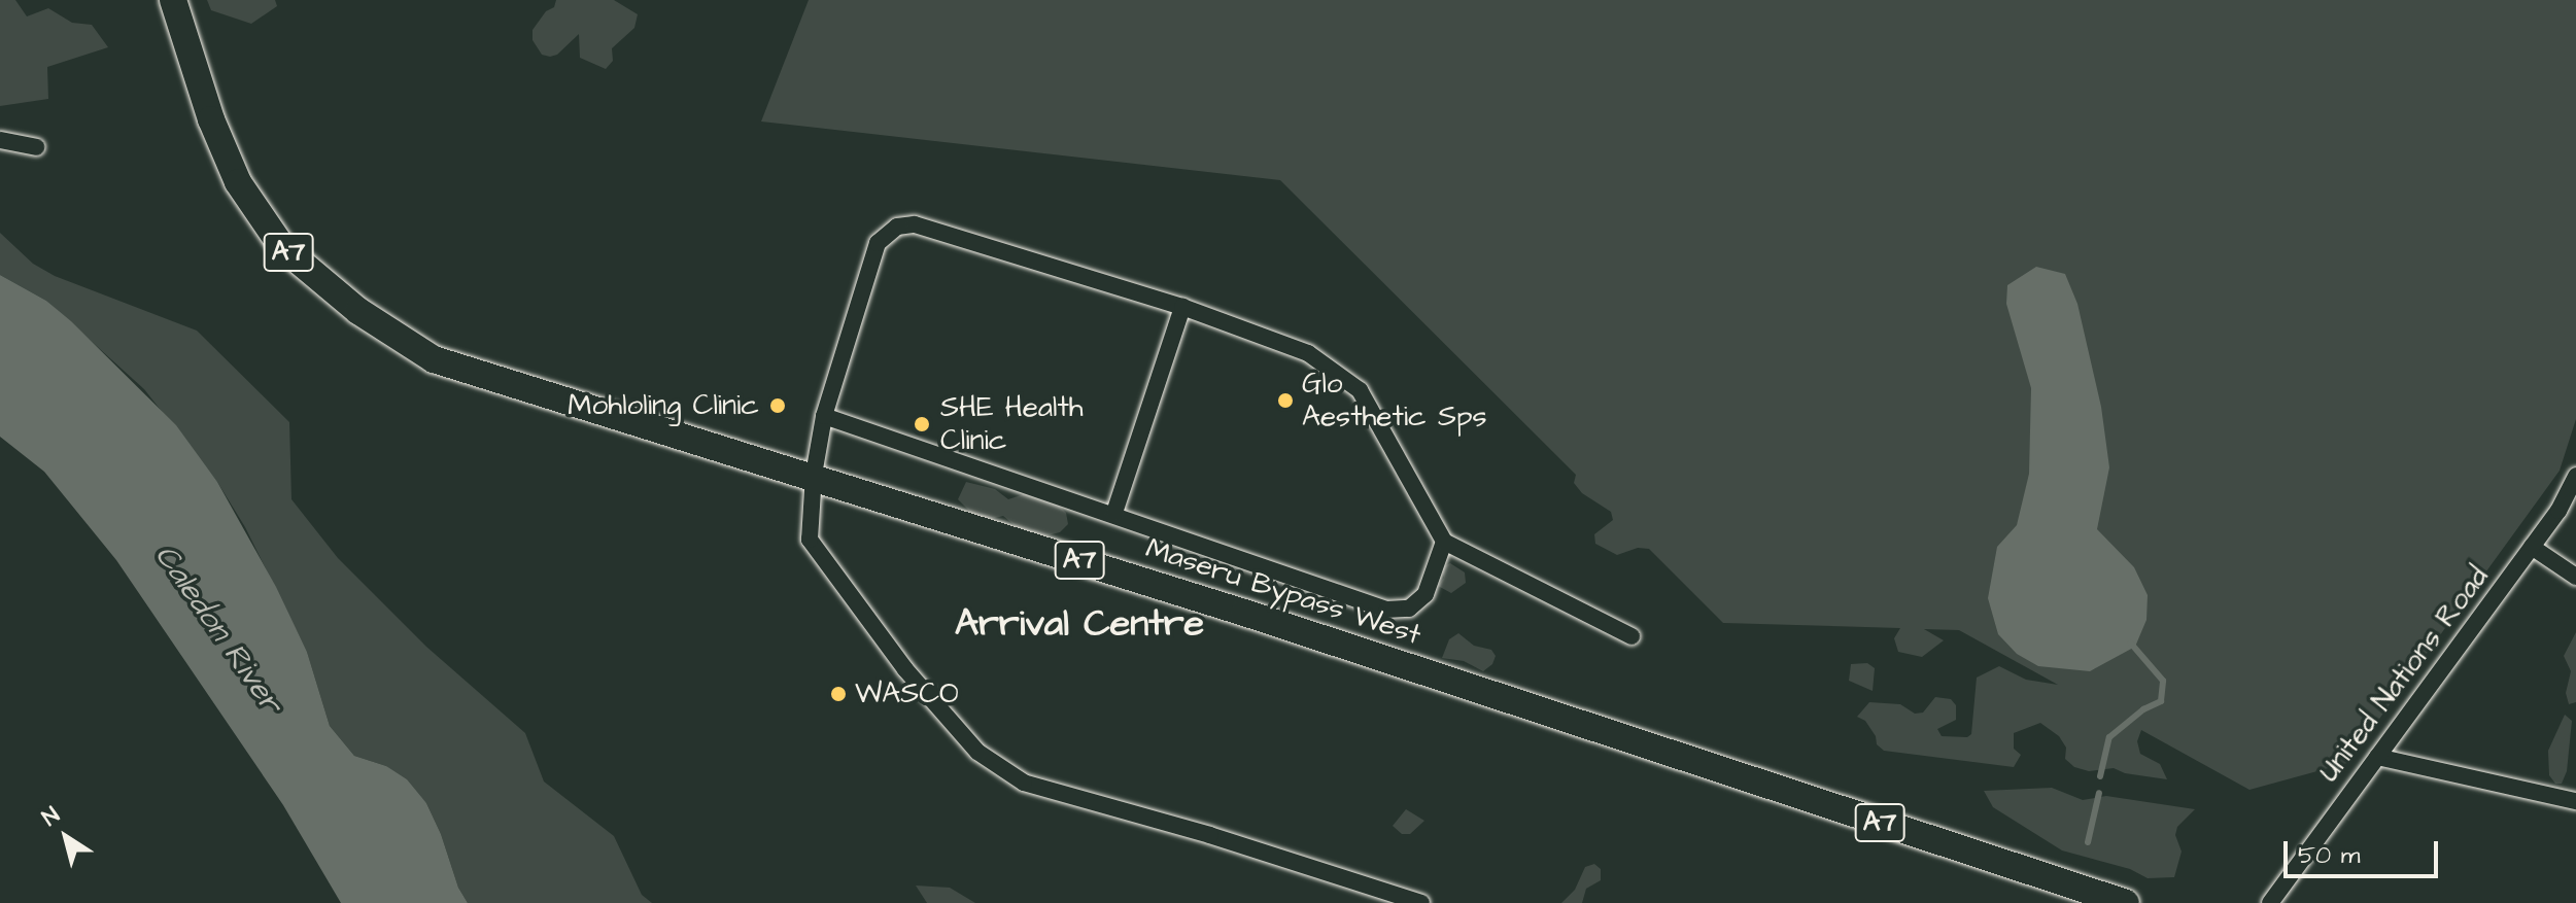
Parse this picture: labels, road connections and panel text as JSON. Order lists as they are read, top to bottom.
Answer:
{
  "streets": {
    "main road": ["A7", "Maseru Bypass West"],
    "street": ["United Nations Road"]
  },
  "districts": ["Arrival Centre"],
  "water": ["Caledon River"],
  "places": [
    "Glo Aesthetic Sps",
    "Mohloling Clinic",
    "SHE Health Clinic",
    "WASCO"
  ],
  "scale_bar": "50 m",
  "north": "top left"
}
